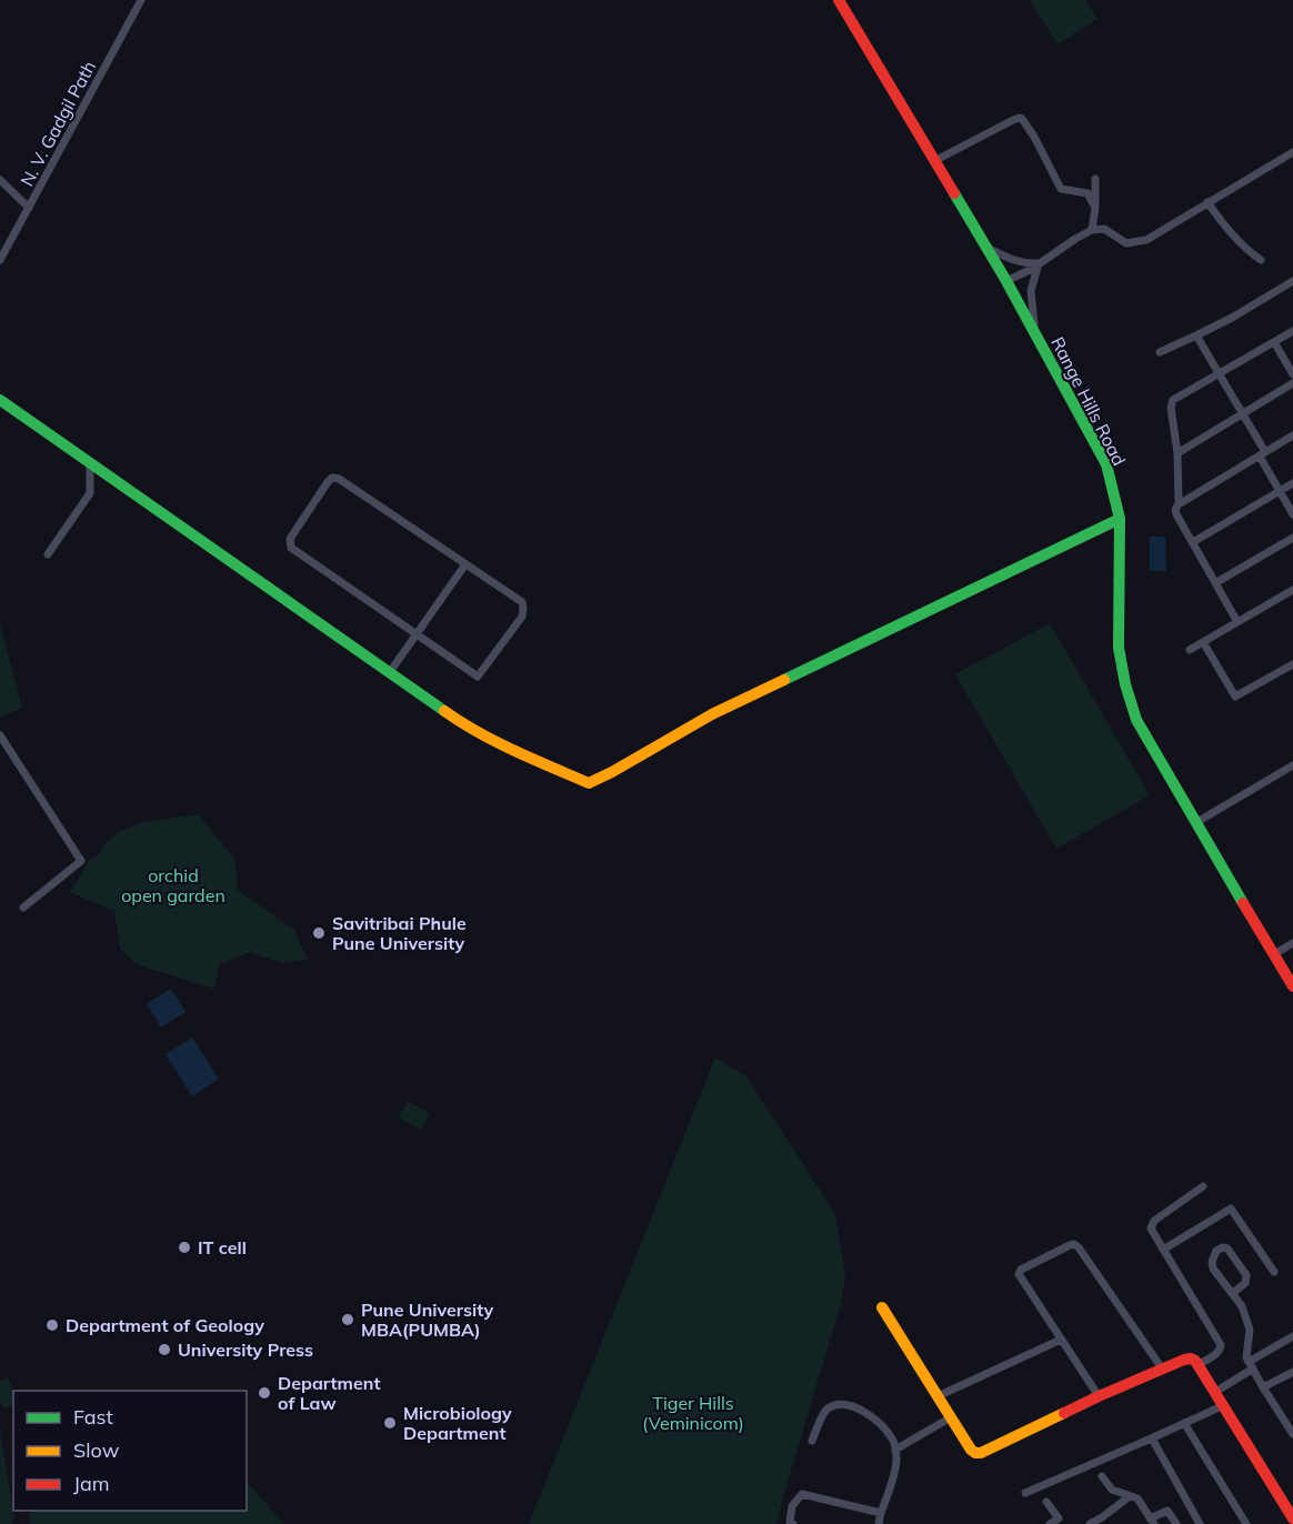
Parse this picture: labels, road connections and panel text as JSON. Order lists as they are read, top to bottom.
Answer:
{
  "streets": {
    "street": ["N. V. Gadgil Path", "Range Hills Road"]
  },
  "parks": ["orchid open garden", "Tiger Hills (Veminicom)"],
  "places": [
    "Savitribai Phule Pune University",
    "IT cell",
    "Pune University MBA(PUMBA)",
    "Department of Geology",
    "University Press",
    "Department of Law",
    "Microbiology Department"
  ],
  "legend": ["Fast", "Slow", "Jam"]
}
